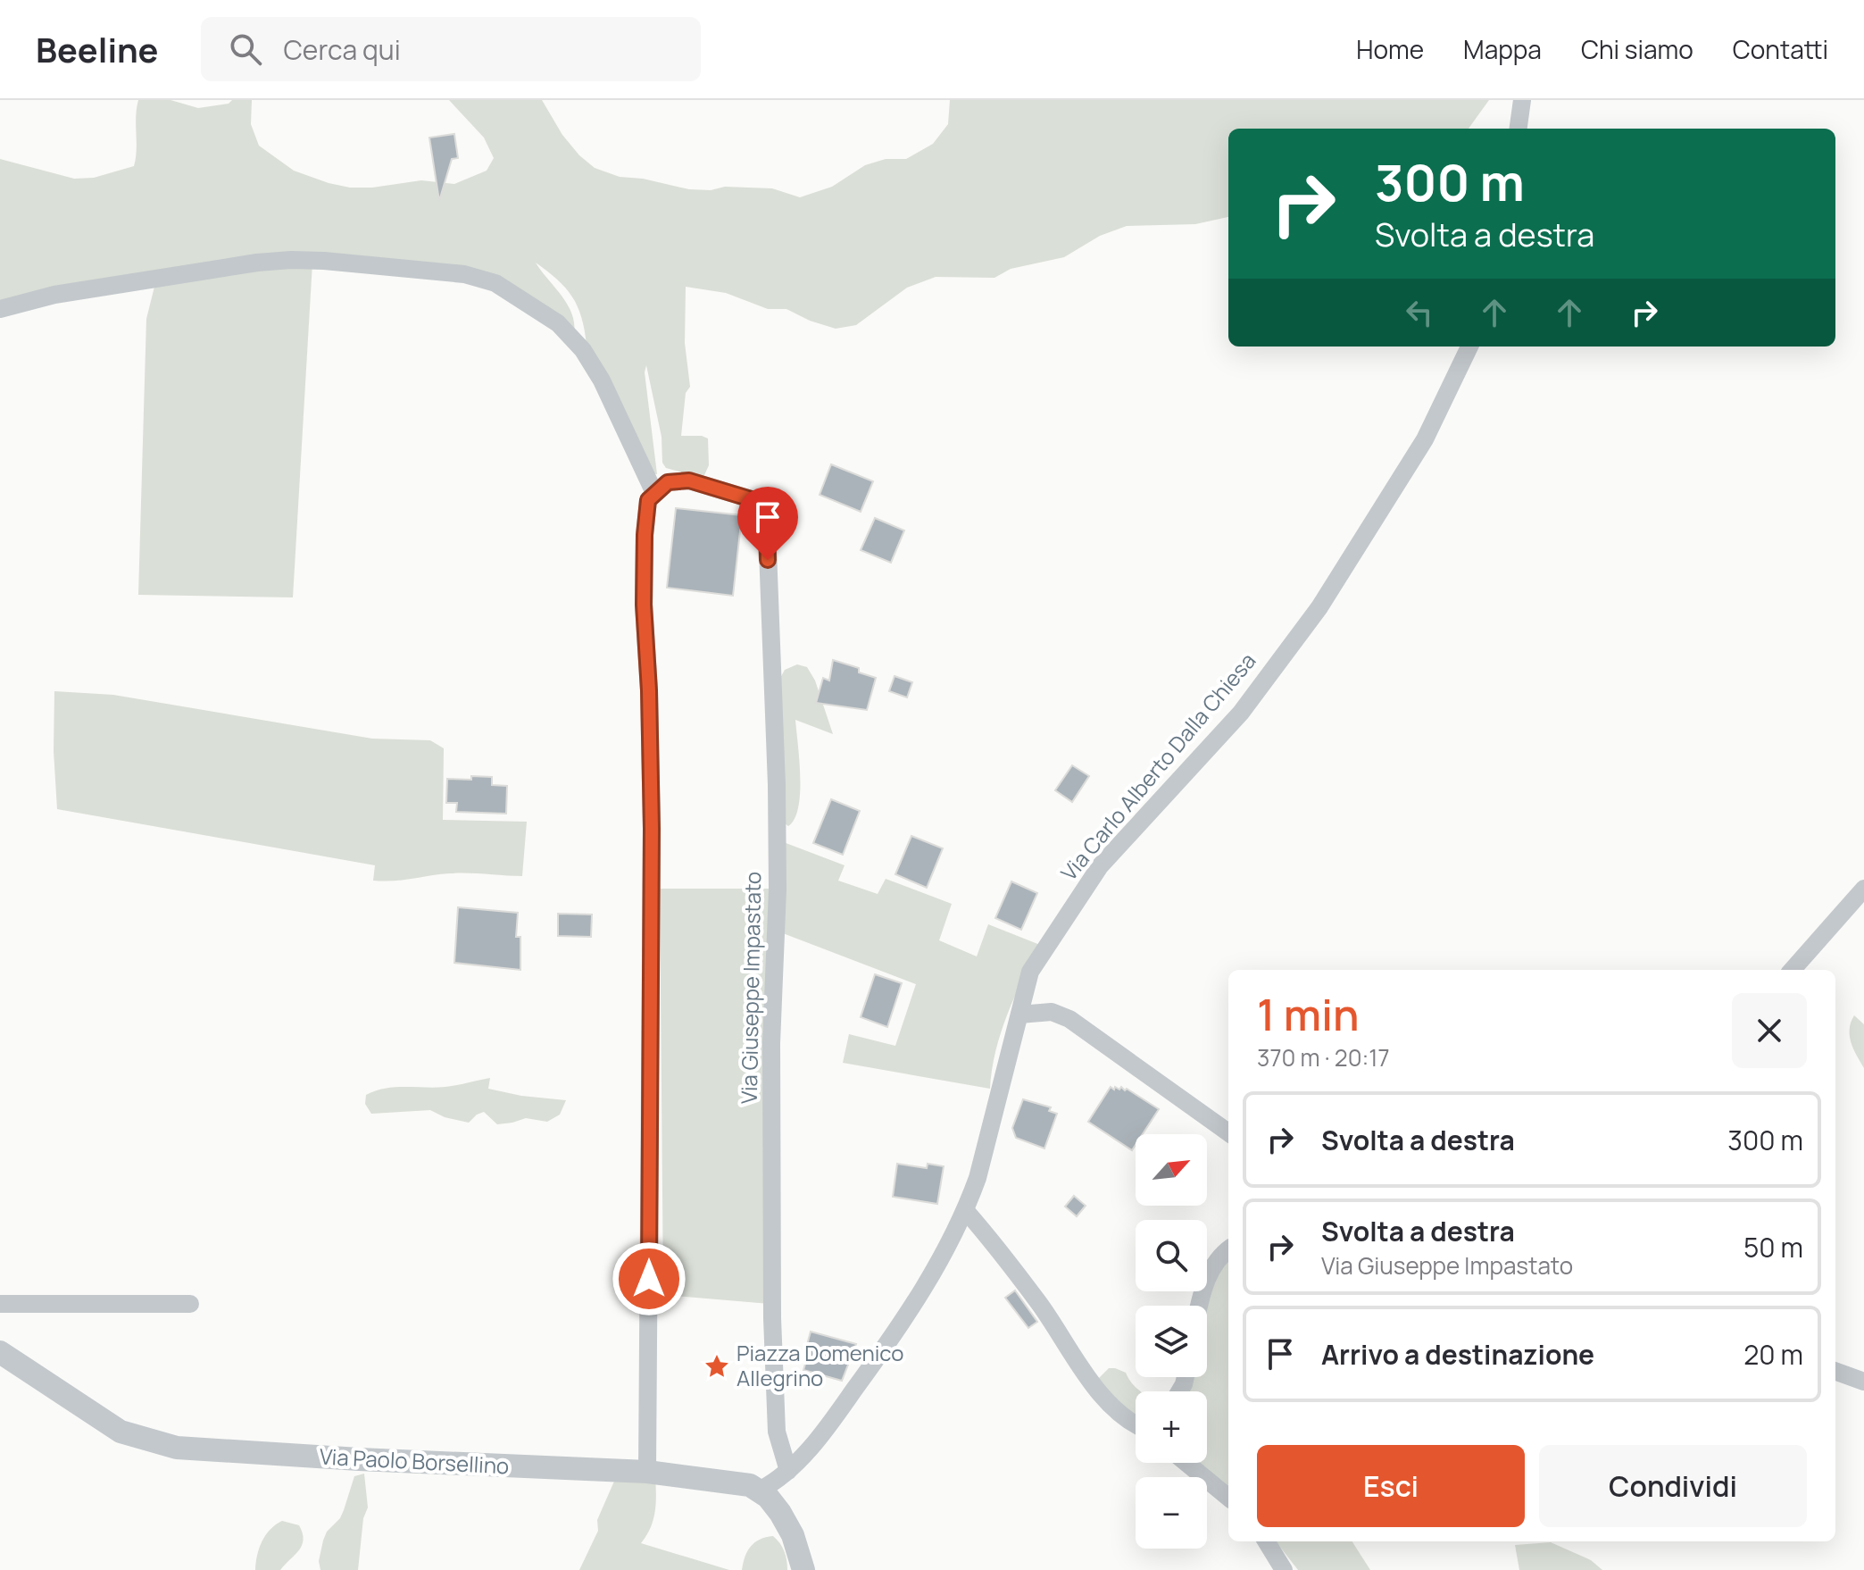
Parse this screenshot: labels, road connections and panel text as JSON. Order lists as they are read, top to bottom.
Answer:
{
  "streets": {
    "street": ["Via Carlo Alberto Dalla Chiesa", "Via Giuseppe Impastato", "Via Paolo Borsellino"]
  },
  "crossings": [
    ["Via Carlo Alberto Dalla Chiesa", "Via Giuseppe Impastato"],
    ["Via Carlo Alberto Dalla Chiesa", "Via Paolo Borsellino"]
  ],
  "places": {
    "place": ["Piazza Domenico Allegrino"]
  },
  "north": "top right",
  "page": {
    "header": "Beeline",
    "search": "Cerca qui",
    "nav": [
      "Home",
      "Mappa",
      "Chi siamo",
      "Contatti"
    ],
    "turn": ["300 m", "Svolta a destra"],
    "heading": ["1 min", "370 m · 20:17"],
    "list": [
      {
        "name": "Svolta a destra",
        "value": "300 m"
      },
      {
        "name": "Svolta a destra",
        "note": "Via Giuseppe Impastato",
        "value": "50 m"
      },
      {
        "name": "Arrivo a destinazione",
        "value": "20 m"
      }
    ],
    "map_buttons": ["+", "−"],
    "buttons": ["Esci", "Condividi"]
  }
}
